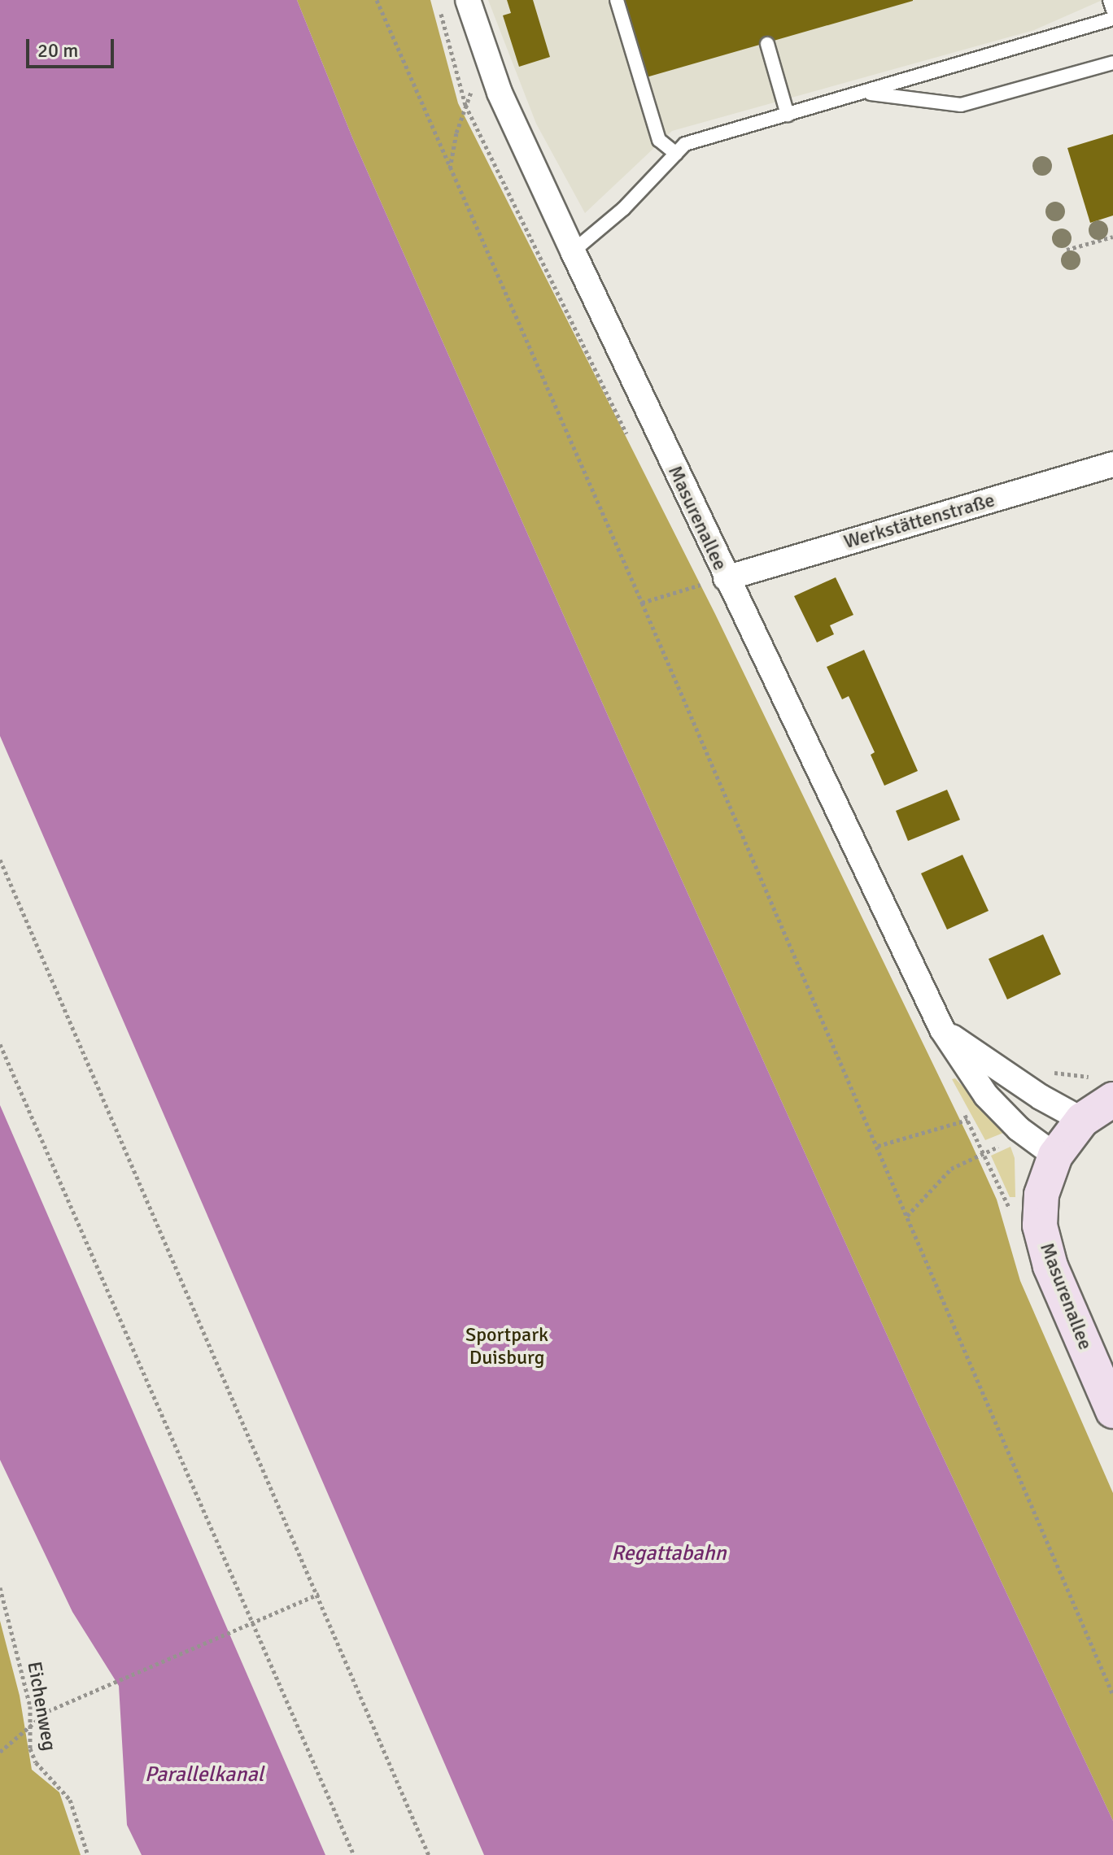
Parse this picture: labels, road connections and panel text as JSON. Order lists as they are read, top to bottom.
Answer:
{
  "streets": {
    "main road": ["Masurenallee"],
    "street": ["Werkstättenstraße"],
    "path": ["Eichenweg"]
  },
  "crossings": [
    ["Masurenallee", "Werkstättenstraße"]
  ],
  "water": ["Regattabahn", "Parallelkanal"],
  "parks": ["Sportpark Duisburg"],
  "scale_bar": "20 m"
}
